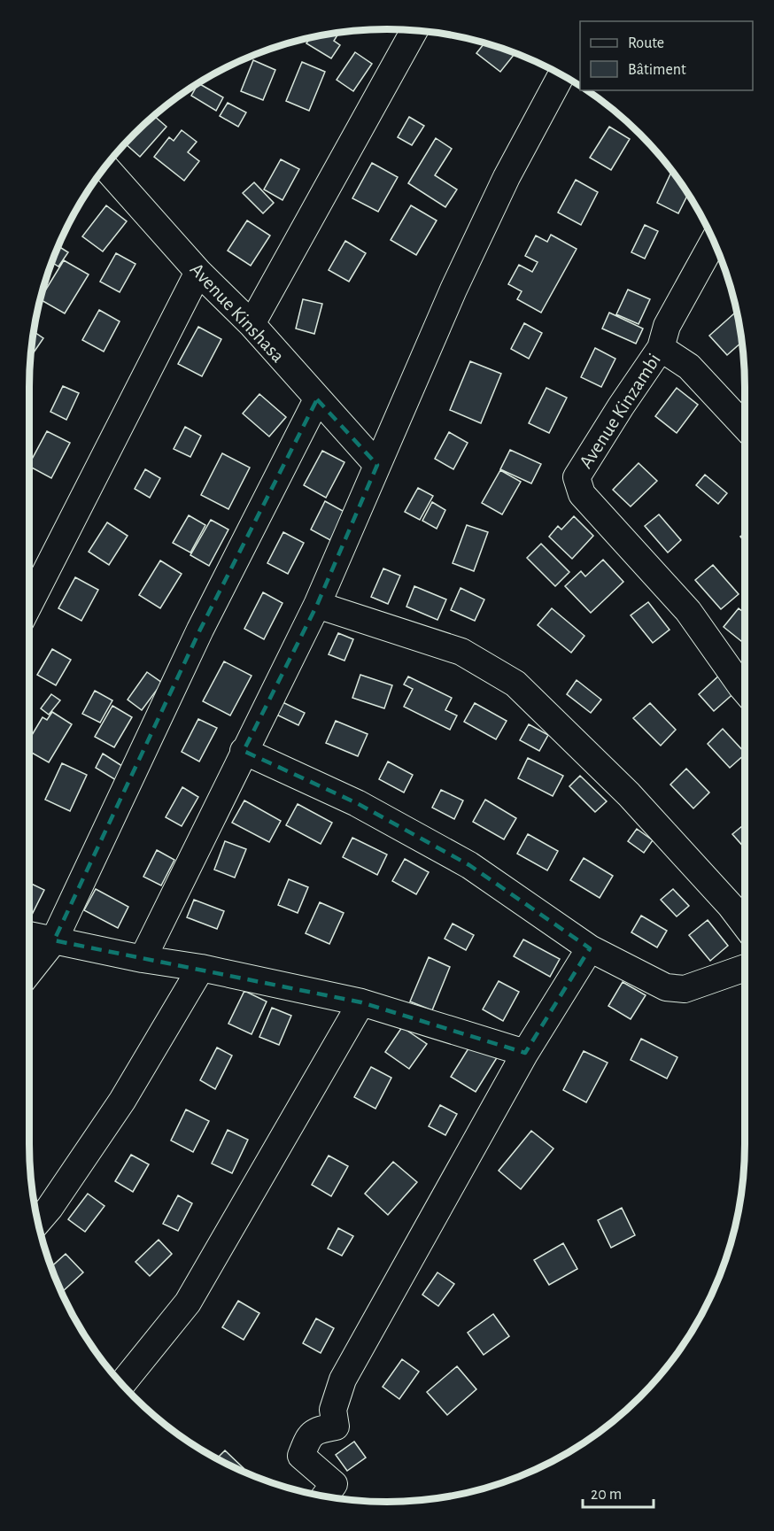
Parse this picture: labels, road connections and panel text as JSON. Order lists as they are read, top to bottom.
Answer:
{
  "streets": {
    "street": ["Avenue Kinshasa", "Avenue Kinzambi"]
  },
  "legend": ["Route", "Bâtiment"],
  "scale_bar": "20 m"
}
